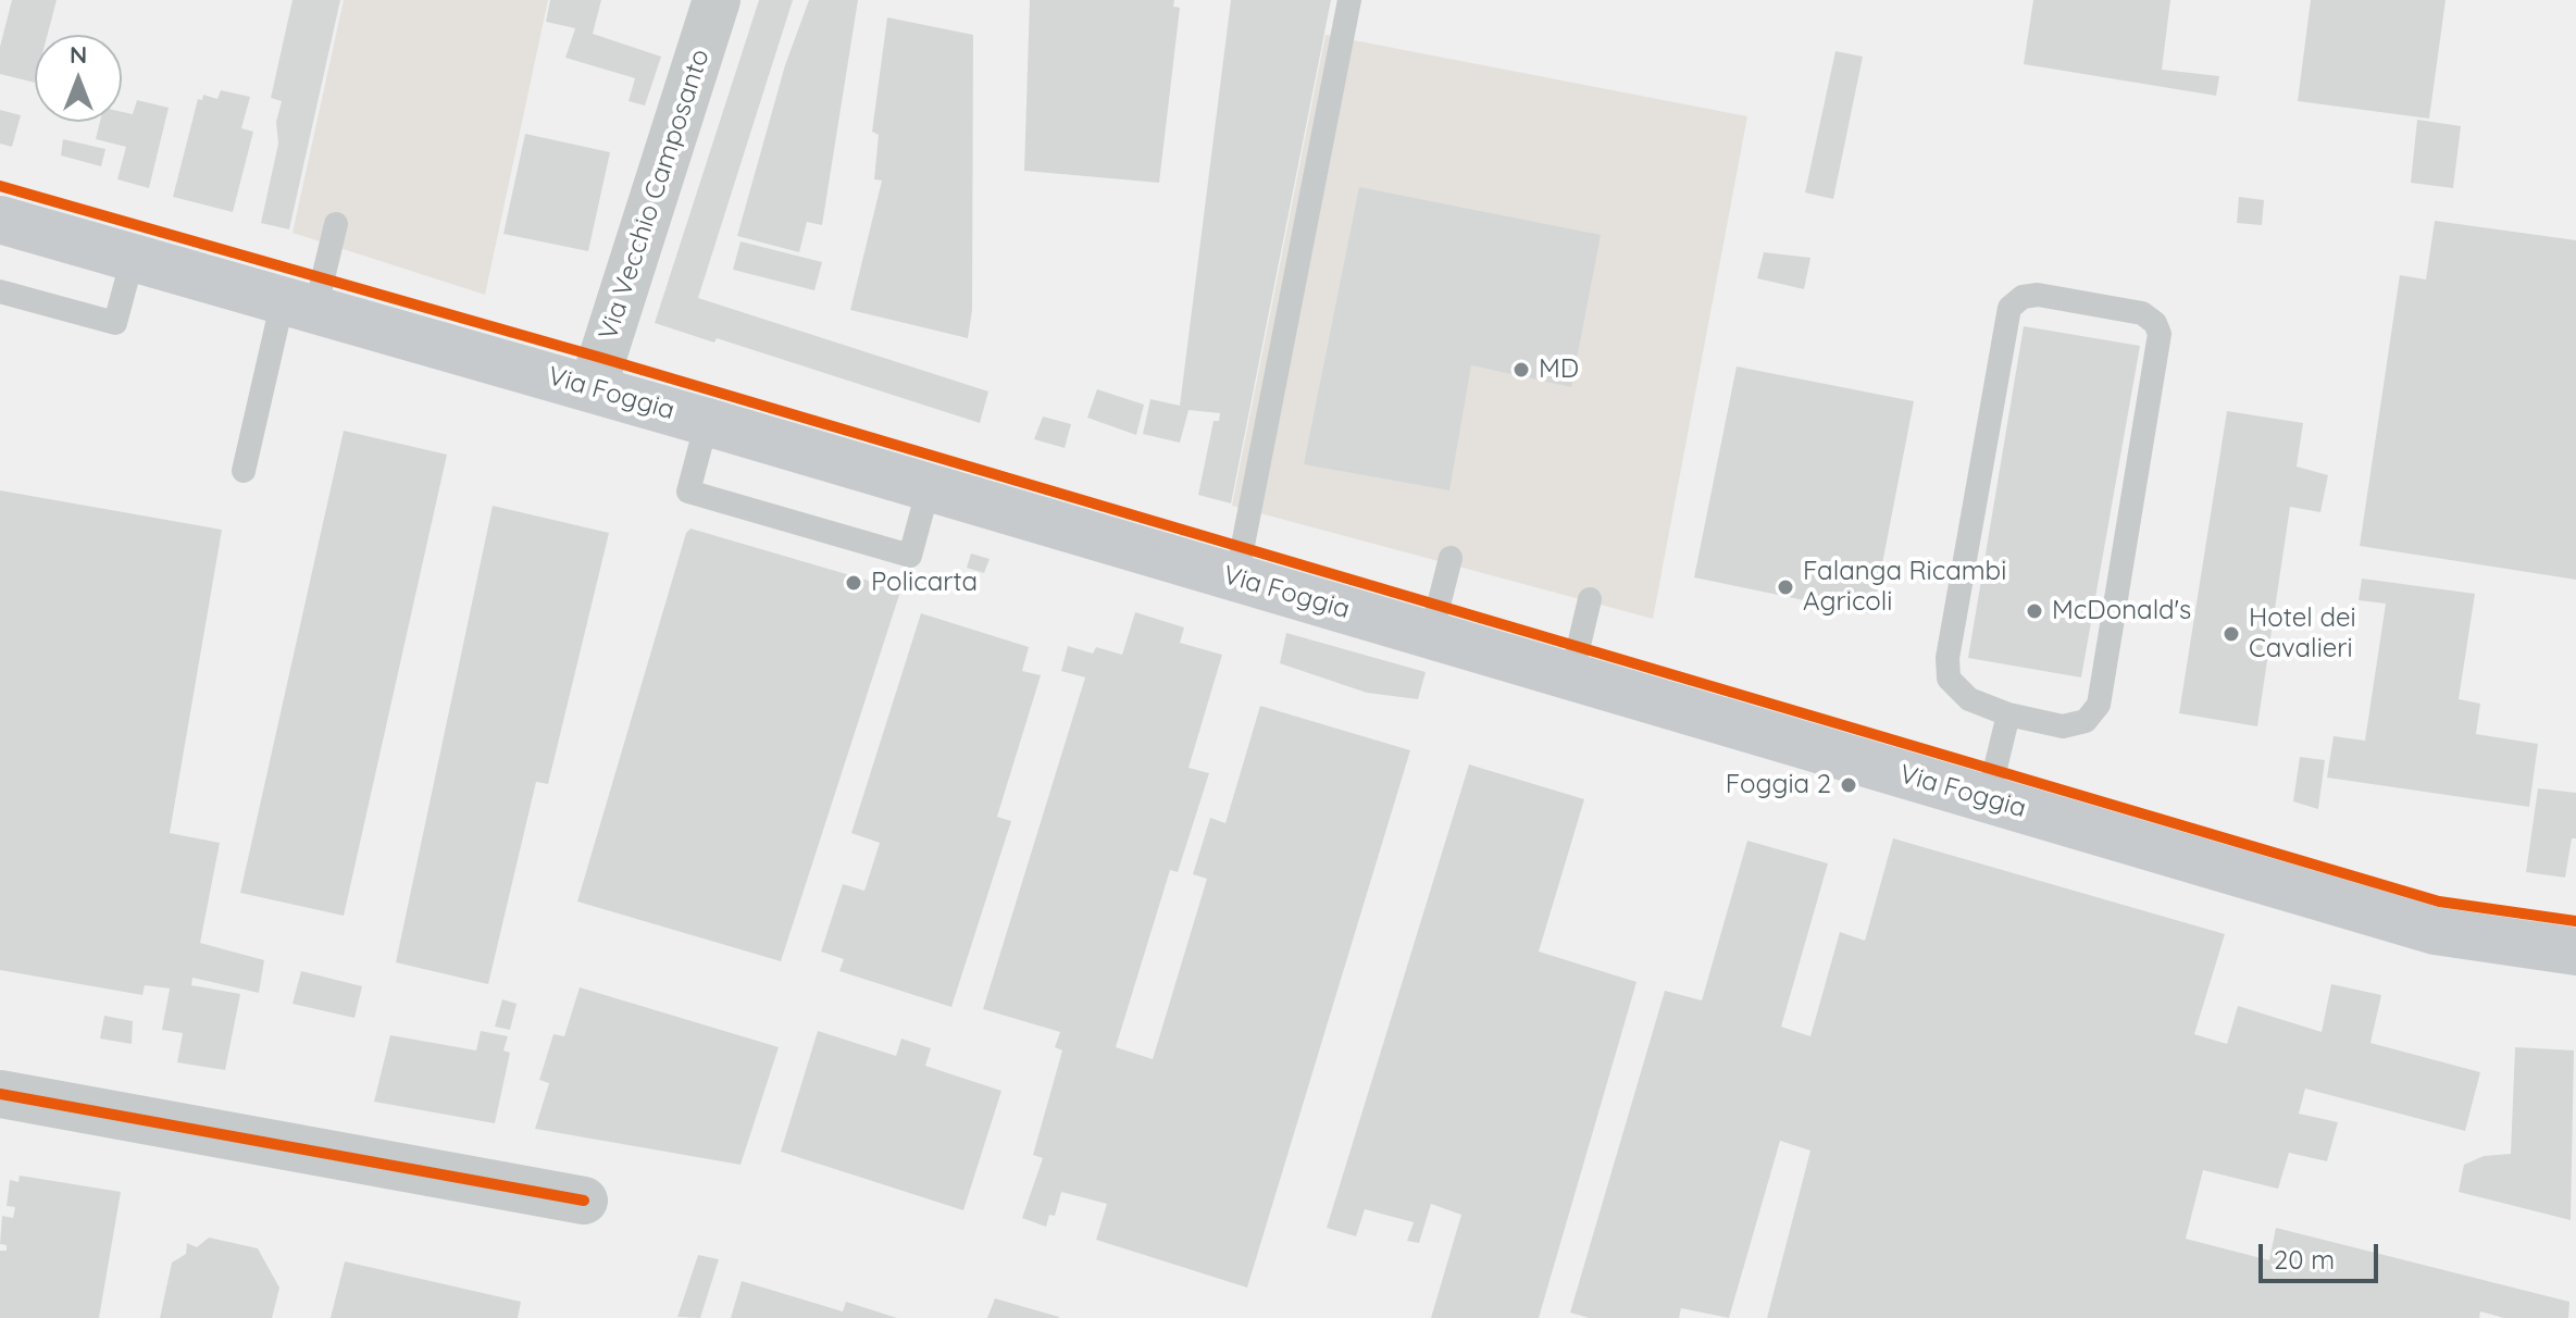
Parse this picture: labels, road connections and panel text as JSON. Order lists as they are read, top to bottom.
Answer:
{
  "streets": {
    "main road": ["Via Foggia"],
    "street": ["Via Vecchio Camposanto"]
  },
  "crossings": [
    ["Via Vecchio Camposanto", "Via Foggia"]
  ],
  "places": [
    "MD",
    "Policarta",
    "Falanga Ricambi Agricoli",
    "McDonald's",
    "Hotel dei Cavalieri",
    "Foggia 2"
  ],
  "scale_bar": "20 m",
  "north": "top"
}
